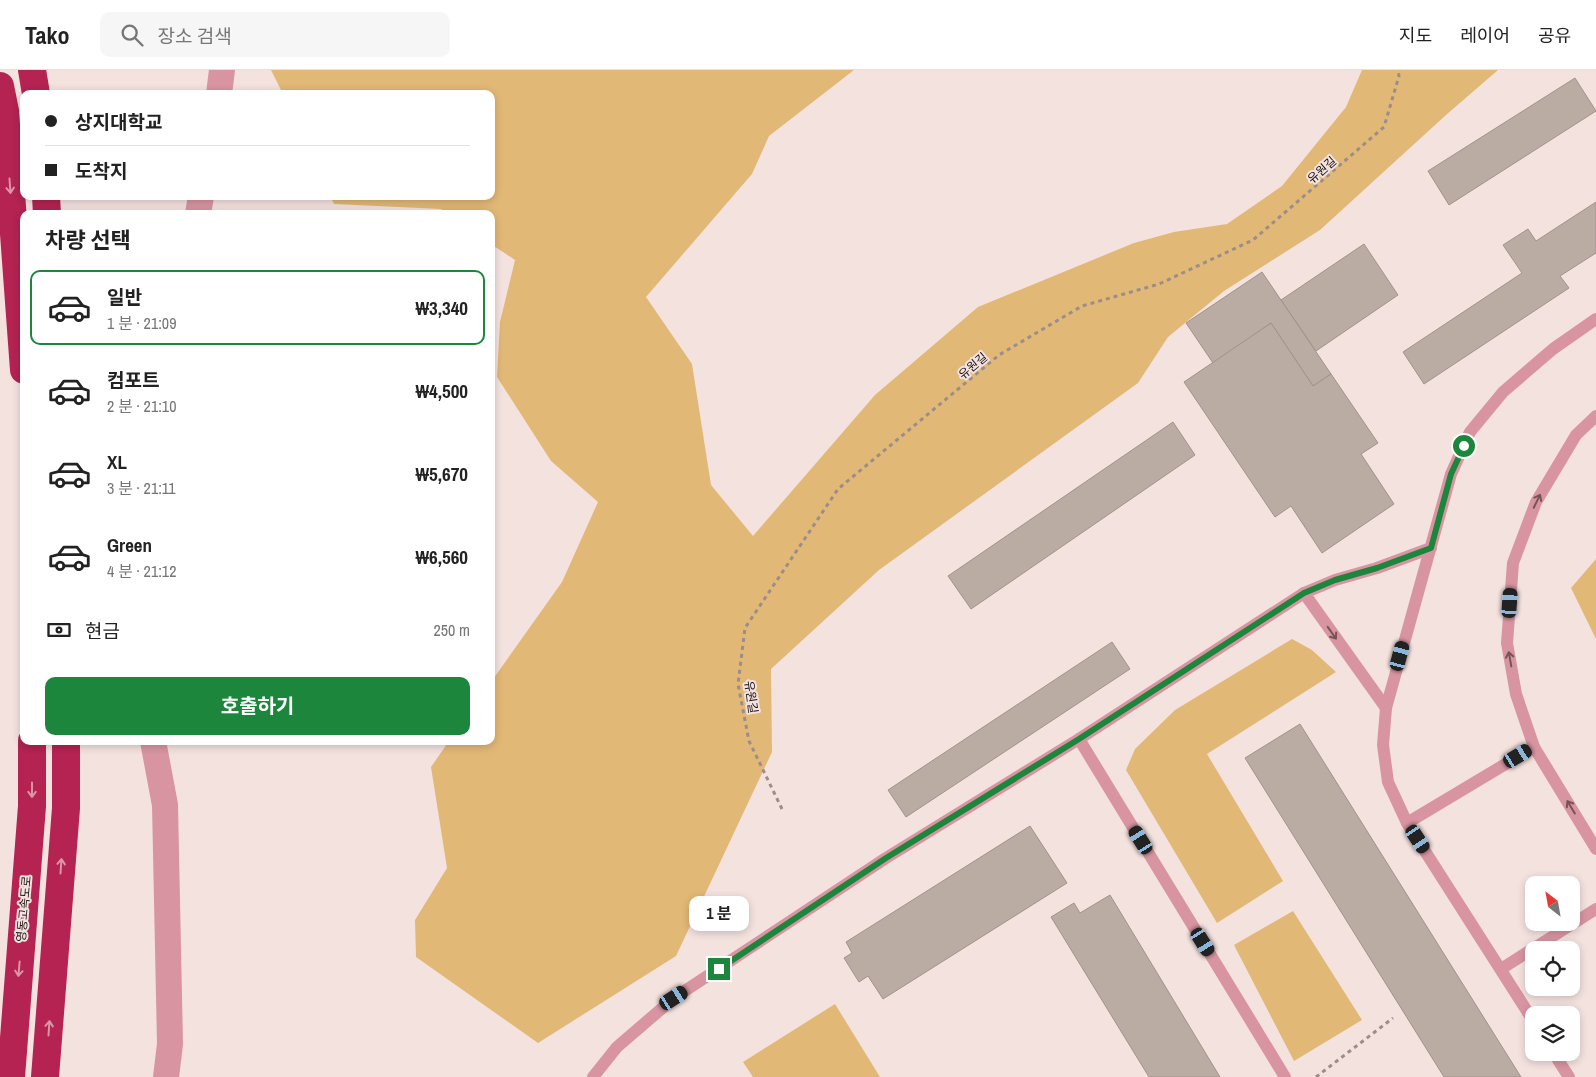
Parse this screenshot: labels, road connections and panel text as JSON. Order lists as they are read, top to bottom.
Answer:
{
  "streets": {
    "highway": ["영동고속도로"],
    "path": ["유원길"]
  },
  "north": "top left",
  "page": {
    "header": "Tako",
    "search": "장소 검색",
    "nav": ["지도", "레이어", "공유"],
    "banner": ["상지대학교", "도착지"],
    "heading": "차량 선택",
    "list": [
      {
        "name": "일반",
        "note": "1 분 · 21:09",
        "value": "₩3,340"
      },
      {
        "name": "컴포트",
        "note": "2 분 · 21:10",
        "value": "₩4,500"
      },
      {
        "name": "XL",
        "note": "3 분 · 21:11",
        "value": "₩5,670"
      },
      {
        "name": "Green",
        "note": "4 분 · 21:12",
        "value": "₩6,560"
      }
    ],
    "pay": ["현금", "250 m"],
    "buttons": "호출하기",
    "bubble": "1 분"
  }
}
